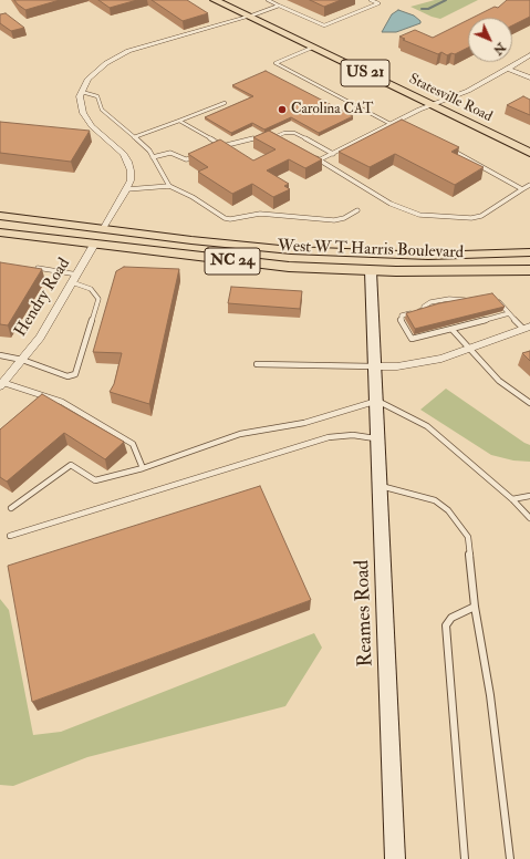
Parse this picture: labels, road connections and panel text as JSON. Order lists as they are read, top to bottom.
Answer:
{
  "streets": {
    "main road": [
      "US 21",
      "Statesville Road",
      "West W T Harris Boulevard",
      "NC 24",
      "Reames Road"
    ],
    "street": ["Hendry Road"]
  },
  "crossings": [
    ["West W T Harris Boulevard", "Hendry Road"],
    ["West W T Harris Boulevard", "Reames Road"]
  ],
  "places": ["Carolina CAT"],
  "north": "bottom right"
}
